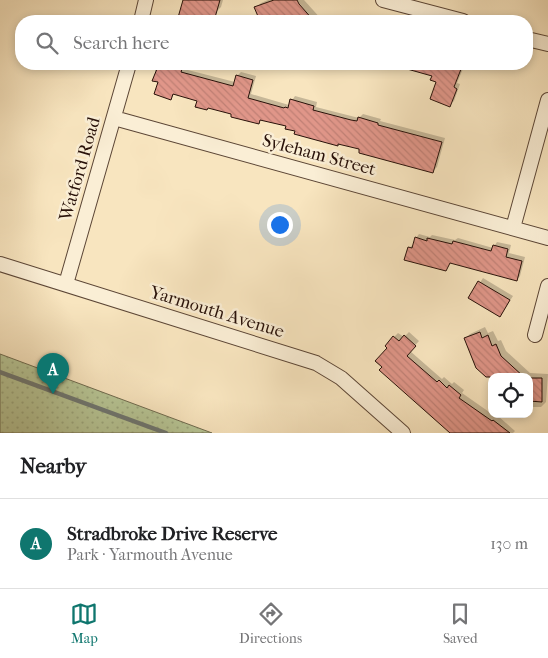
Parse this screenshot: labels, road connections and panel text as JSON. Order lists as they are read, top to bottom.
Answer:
{
  "streets": {
    "street": ["Syleham Street", "Watford Road", "Yarmouth Avenue"]
  },
  "crossings": [
    ["Syleham Street", "Watford Road"],
    ["Watford Road", "Yarmouth Avenue"]
  ],
  "page": {
    "search": "Search here",
    "pins": "A",
    "heading": "Nearby",
    "list": [
      {
        "mark": "A",
        "name": "Stradbroke Drive Reserve",
        "note": "Park · Yarmouth Avenue",
        "value": "130 m"
      }
    ],
    "nav": ["Map", "Directions", "Saved"]
  }
}
